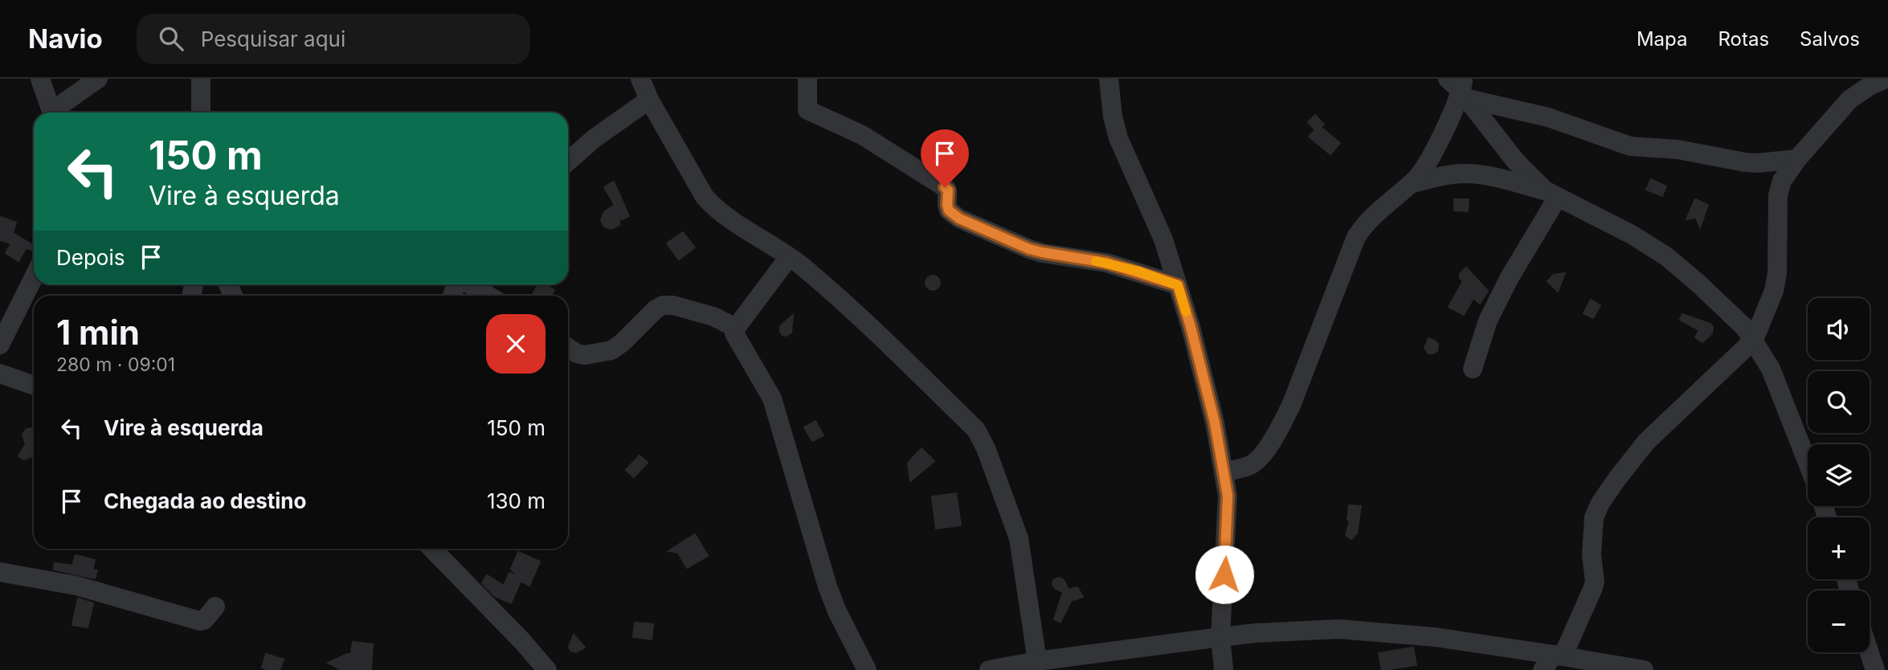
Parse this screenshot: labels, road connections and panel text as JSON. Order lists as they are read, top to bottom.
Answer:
{
  "page": {
    "header": "Navio",
    "search": "Pesquisar aqui",
    "nav": ["Mapa", "Rotas", "Salvos"],
    "turn": ["150 m", "Vire à esquerda"],
    "then": "Depois",
    "heading": ["1 min", "280 m · 09:01"],
    "map_buttons": ["+", "−"],
    "list": [
      {
        "name": "Vire à esquerda",
        "value": "150 m"
      },
      {
        "name": "Chegada ao destino",
        "value": "130 m"
      }
    ]
  }
}
